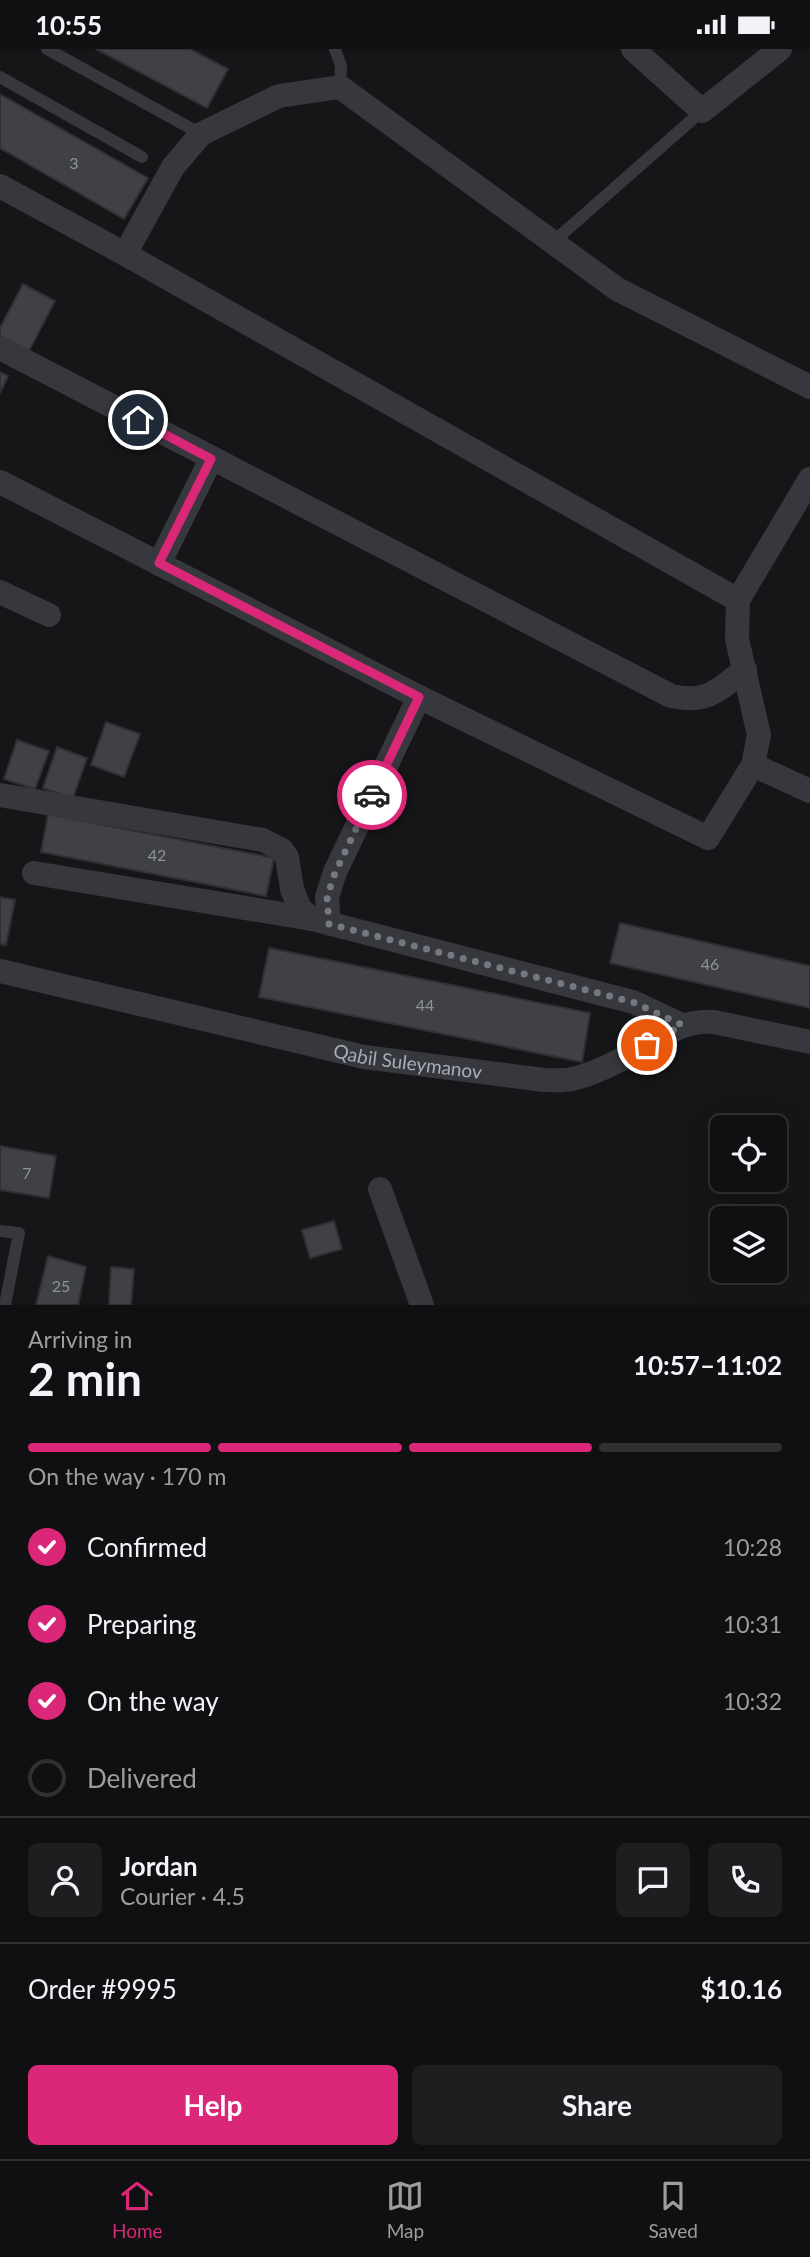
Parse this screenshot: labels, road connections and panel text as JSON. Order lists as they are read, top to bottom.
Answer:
{
  "streets": {
    "street": ["Qabil Suleymanov"]
  },
  "house_numbers": [
    "3",
    "42",
    "46",
    "44",
    "7",
    "25"
  ],
  "page": {
    "status": "10:55",
    "heading": ["2 min", "Arriving in", "10:57–11:02"],
    "panel": [
      "Jordan",
      "Courier · 4.5",
      "Order #9995",
      "$10.16"
    ],
    "bar": "On the way · 170 m",
    "list": [
      ["Confirmed", "10:28"],
      ["Preparing", "10:31"],
      ["On the way", "10:32"],
      "Delivered"
    ],
    "buttons": ["Help", "Share"],
    "tabs": ["Home", "Map", "Saved"]
  }
}
